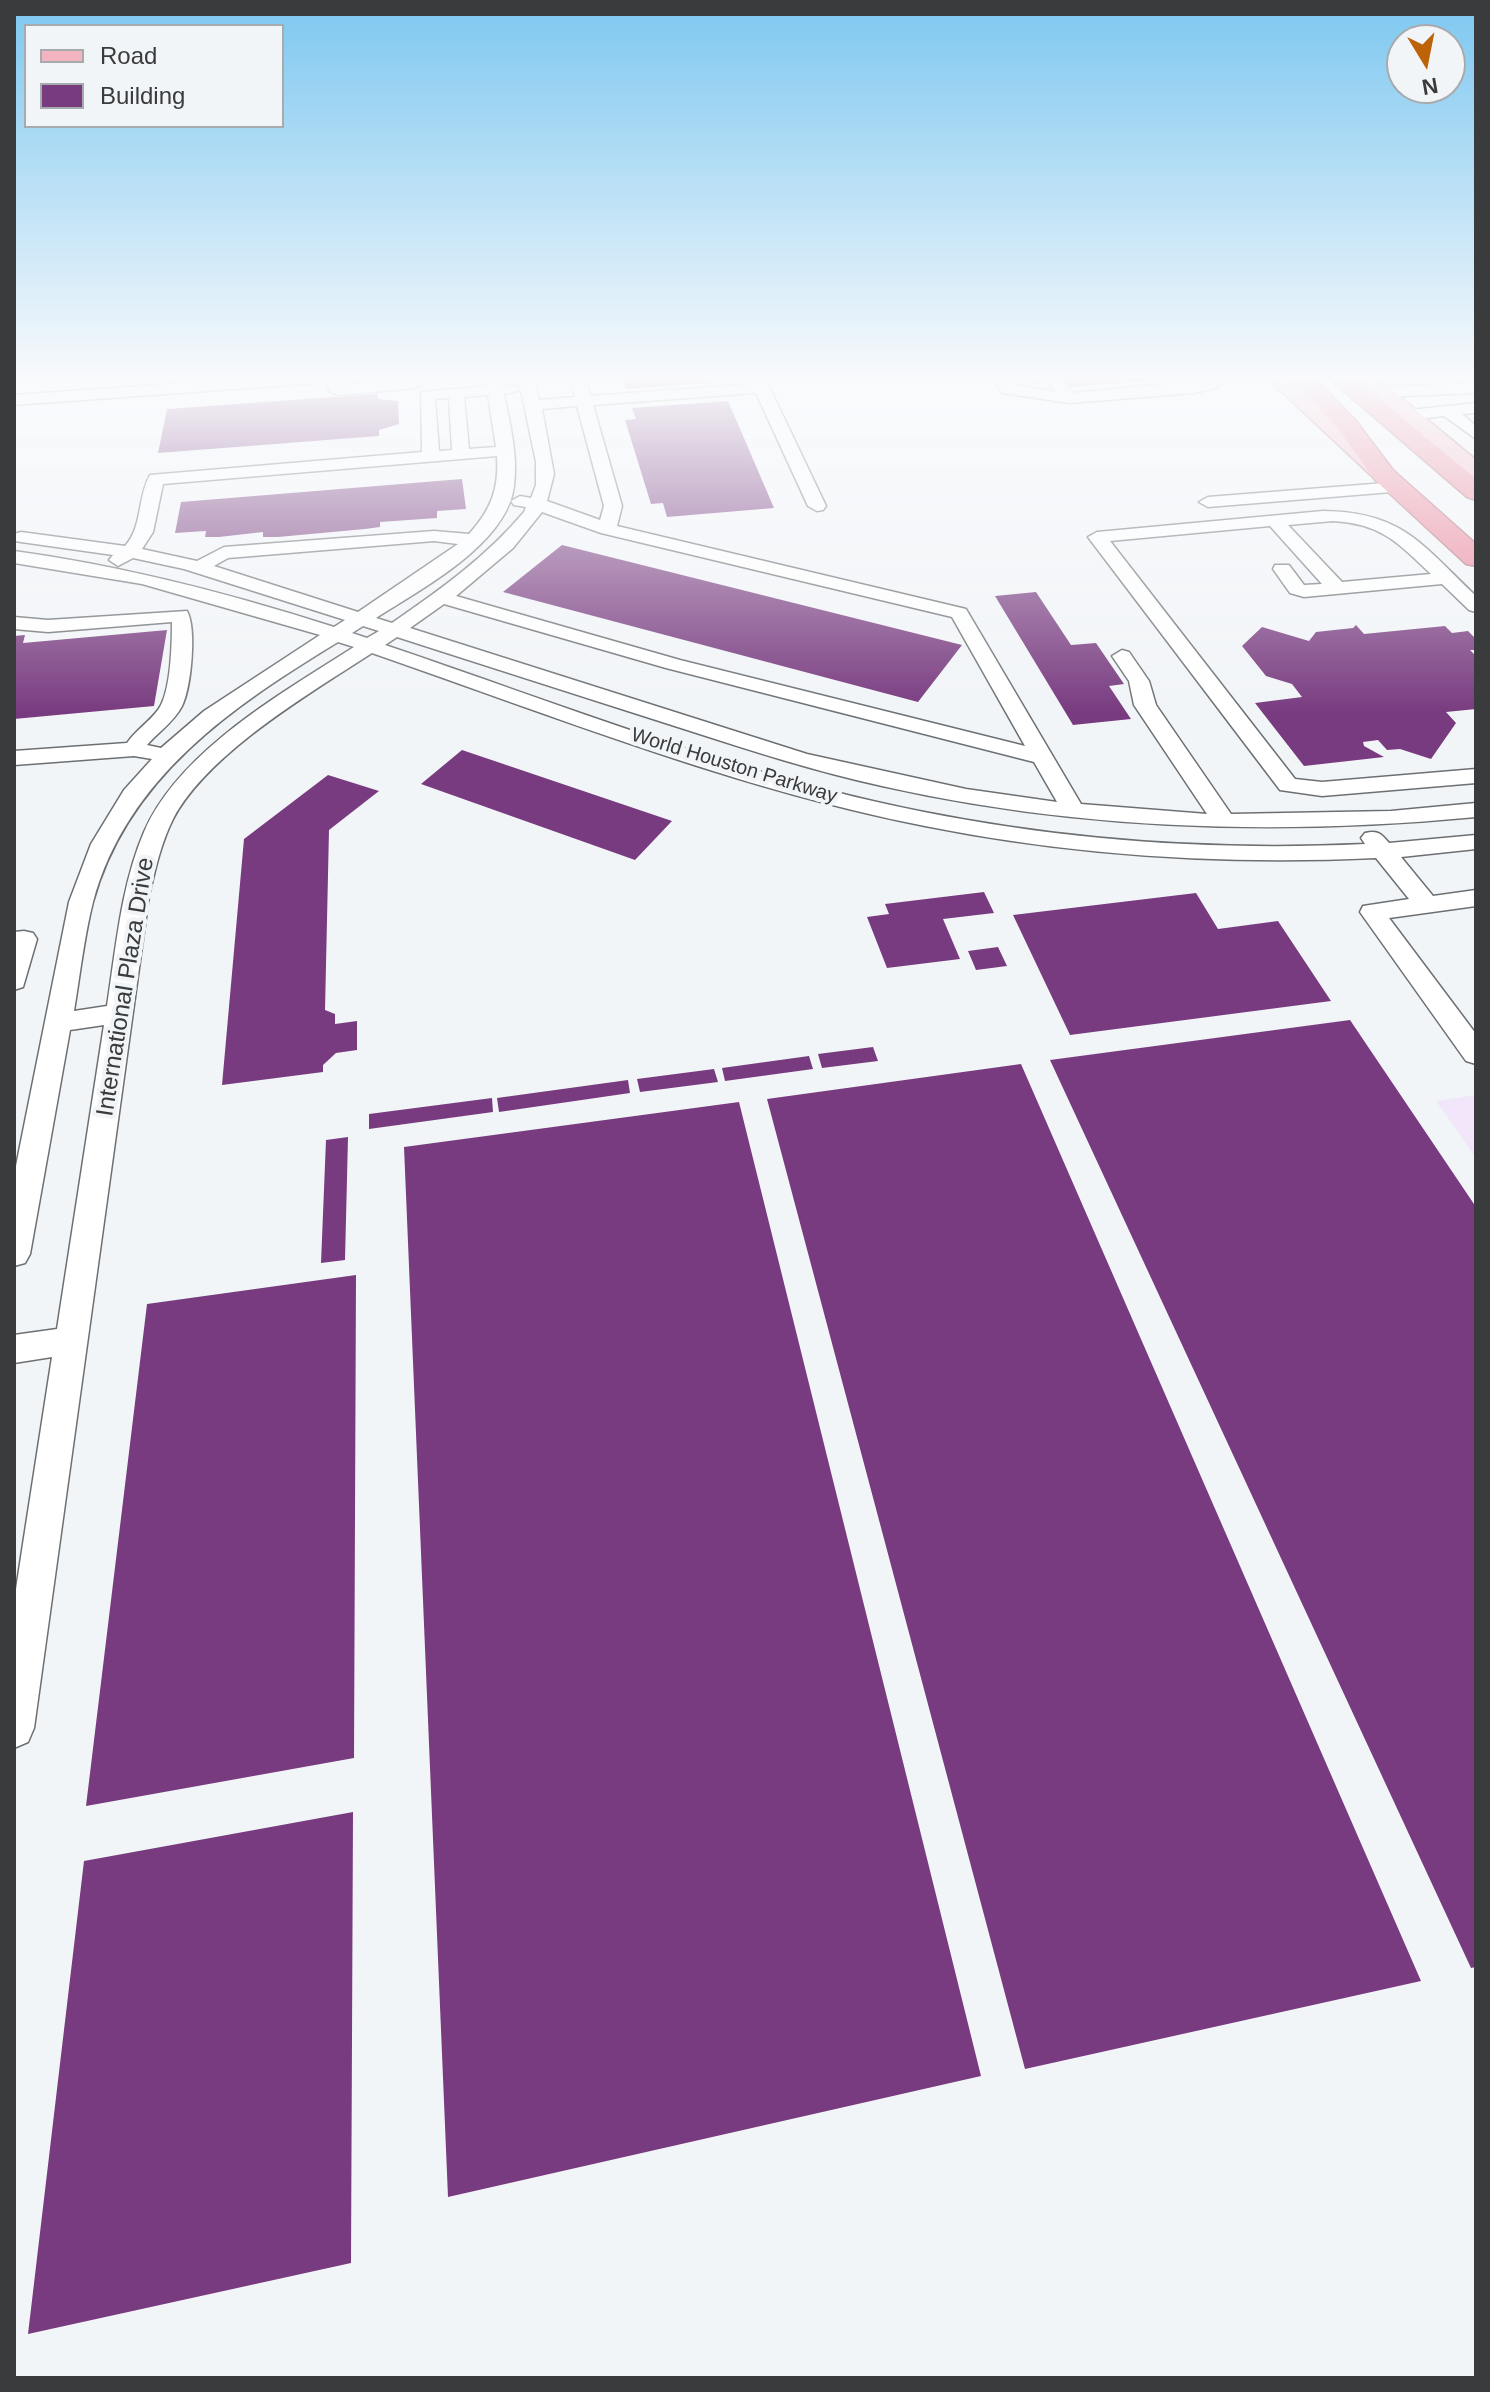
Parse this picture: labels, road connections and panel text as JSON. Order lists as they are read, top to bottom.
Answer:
{
  "streets": {
    "street": ["World Houston Parkway", "International Plaza Drive"]
  },
  "crossings": [
    ["World Houston Parkway", "International Plaza Drive"]
  ],
  "legend": ["Road", "Building"],
  "north": "bottom"
}
